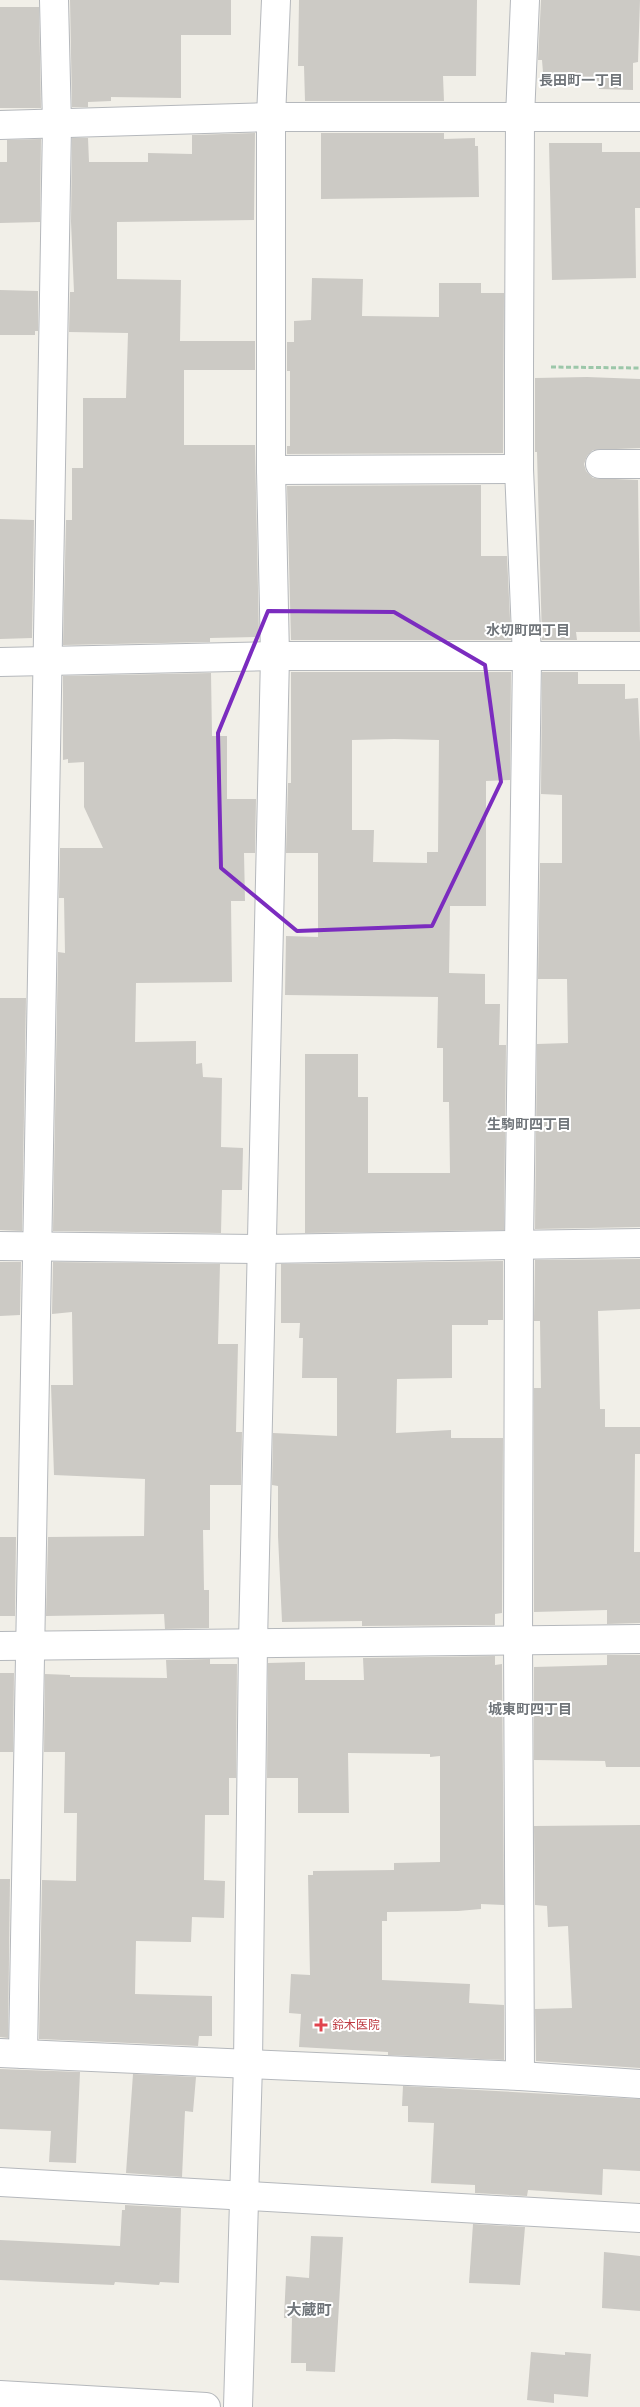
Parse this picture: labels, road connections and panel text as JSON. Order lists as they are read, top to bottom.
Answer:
{
  "districts": [
    "長田町一丁目",
    "水切町四丁目",
    "生駒町四丁目",
    "城東町四丁目",
    "大蔵町"
  ],
  "places": {
    "health": ["鈴木医院"]
  }
}
